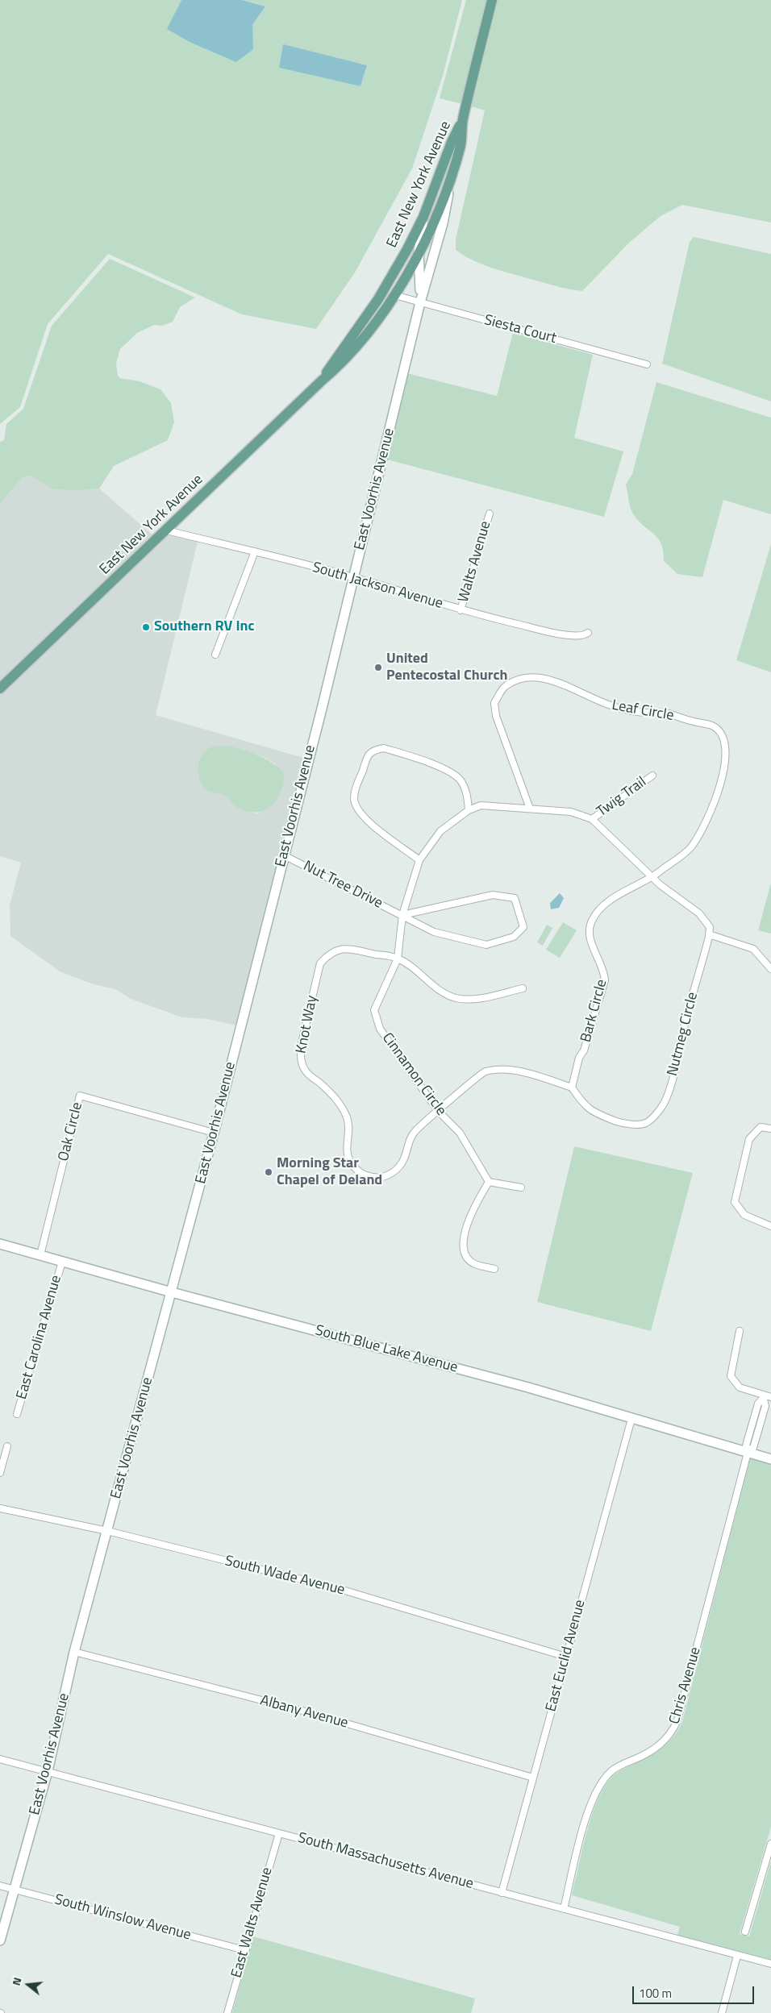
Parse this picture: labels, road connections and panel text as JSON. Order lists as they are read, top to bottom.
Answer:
{
  "streets": {
    "main road": ["East New York Avenue"],
    "street": [
      "Siesta Court",
      "East Voorhis Avenue",
      "Walts Avenue",
      "South Jackson Avenue",
      "Leaf Circle",
      "Twig Trail",
      "Nut Tree Drive",
      "Bark Circle",
      "Knot Way",
      "Nutmeg Circle",
      "Cinnamon Circle",
      "Oak Circle",
      "East Carolina Avenue",
      "South Blue Lake Avenue",
      "South Wade Avenue",
      "East Euclid Avenue",
      "Chris Avenue",
      "Albany Avenue",
      "South Massachusetts Avenue",
      "South Winslow Avenue",
      "East Walts Avenue"
    ]
  },
  "crossings": [
    ["East New York Avenue", "Siesta Court"],
    ["East New York Avenue", "East Voorhis Avenue"],
    ["East New York Avenue", "South Jackson Avenue"],
    ["Siesta Court", "East Voorhis Avenue"],
    ["East Voorhis Avenue", "South Jackson Avenue"],
    ["East Voorhis Avenue", "Nut Tree Drive"],
    ["East Voorhis Avenue", "Oak Circle"],
    ["East Voorhis Avenue", "South Blue Lake Avenue"],
    ["East Voorhis Avenue", "South Wade Avenue"],
    ["East Voorhis Avenue", "Albany Avenue"],
    ["East Voorhis Avenue", "South Massachusetts Avenue"],
    ["East Voorhis Avenue", "South Winslow Avenue"],
    ["Walts Avenue", "South Jackson Avenue"],
    ["Leaf Circle", "Bark Circle"],
    ["Leaf Circle", "Cinnamon Circle"],
    ["Twig Trail", "Cinnamon Circle"],
    ["Nut Tree Drive", "Cinnamon Circle"],
    ["Bark Circle", "Nutmeg Circle"],
    ["Knot Way", "Cinnamon Circle"],
    ["Oak Circle", "South Blue Lake Avenue"],
    ["East Carolina Avenue", "South Blue Lake Avenue"],
    ["South Blue Lake Avenue", "East Euclid Avenue"],
    ["South Blue Lake Avenue", "Chris Avenue"],
    ["South Wade Avenue", "East Euclid Avenue"],
    ["East Euclid Avenue", "Albany Avenue"],
    ["East Euclid Avenue", "South Massachusetts Avenue"],
    ["Chris Avenue", "South Massachusetts Avenue"],
    ["South Massachusetts Avenue", "East Walts Avenue"],
    ["South Winslow Avenue", "East Walts Avenue"]
  ],
  "places": ["Southern RV Inc", "United Pentecostal Church", "Morning Star Chapel of Deland"],
  "scale_bar": "100 m",
  "north": "left"
}
